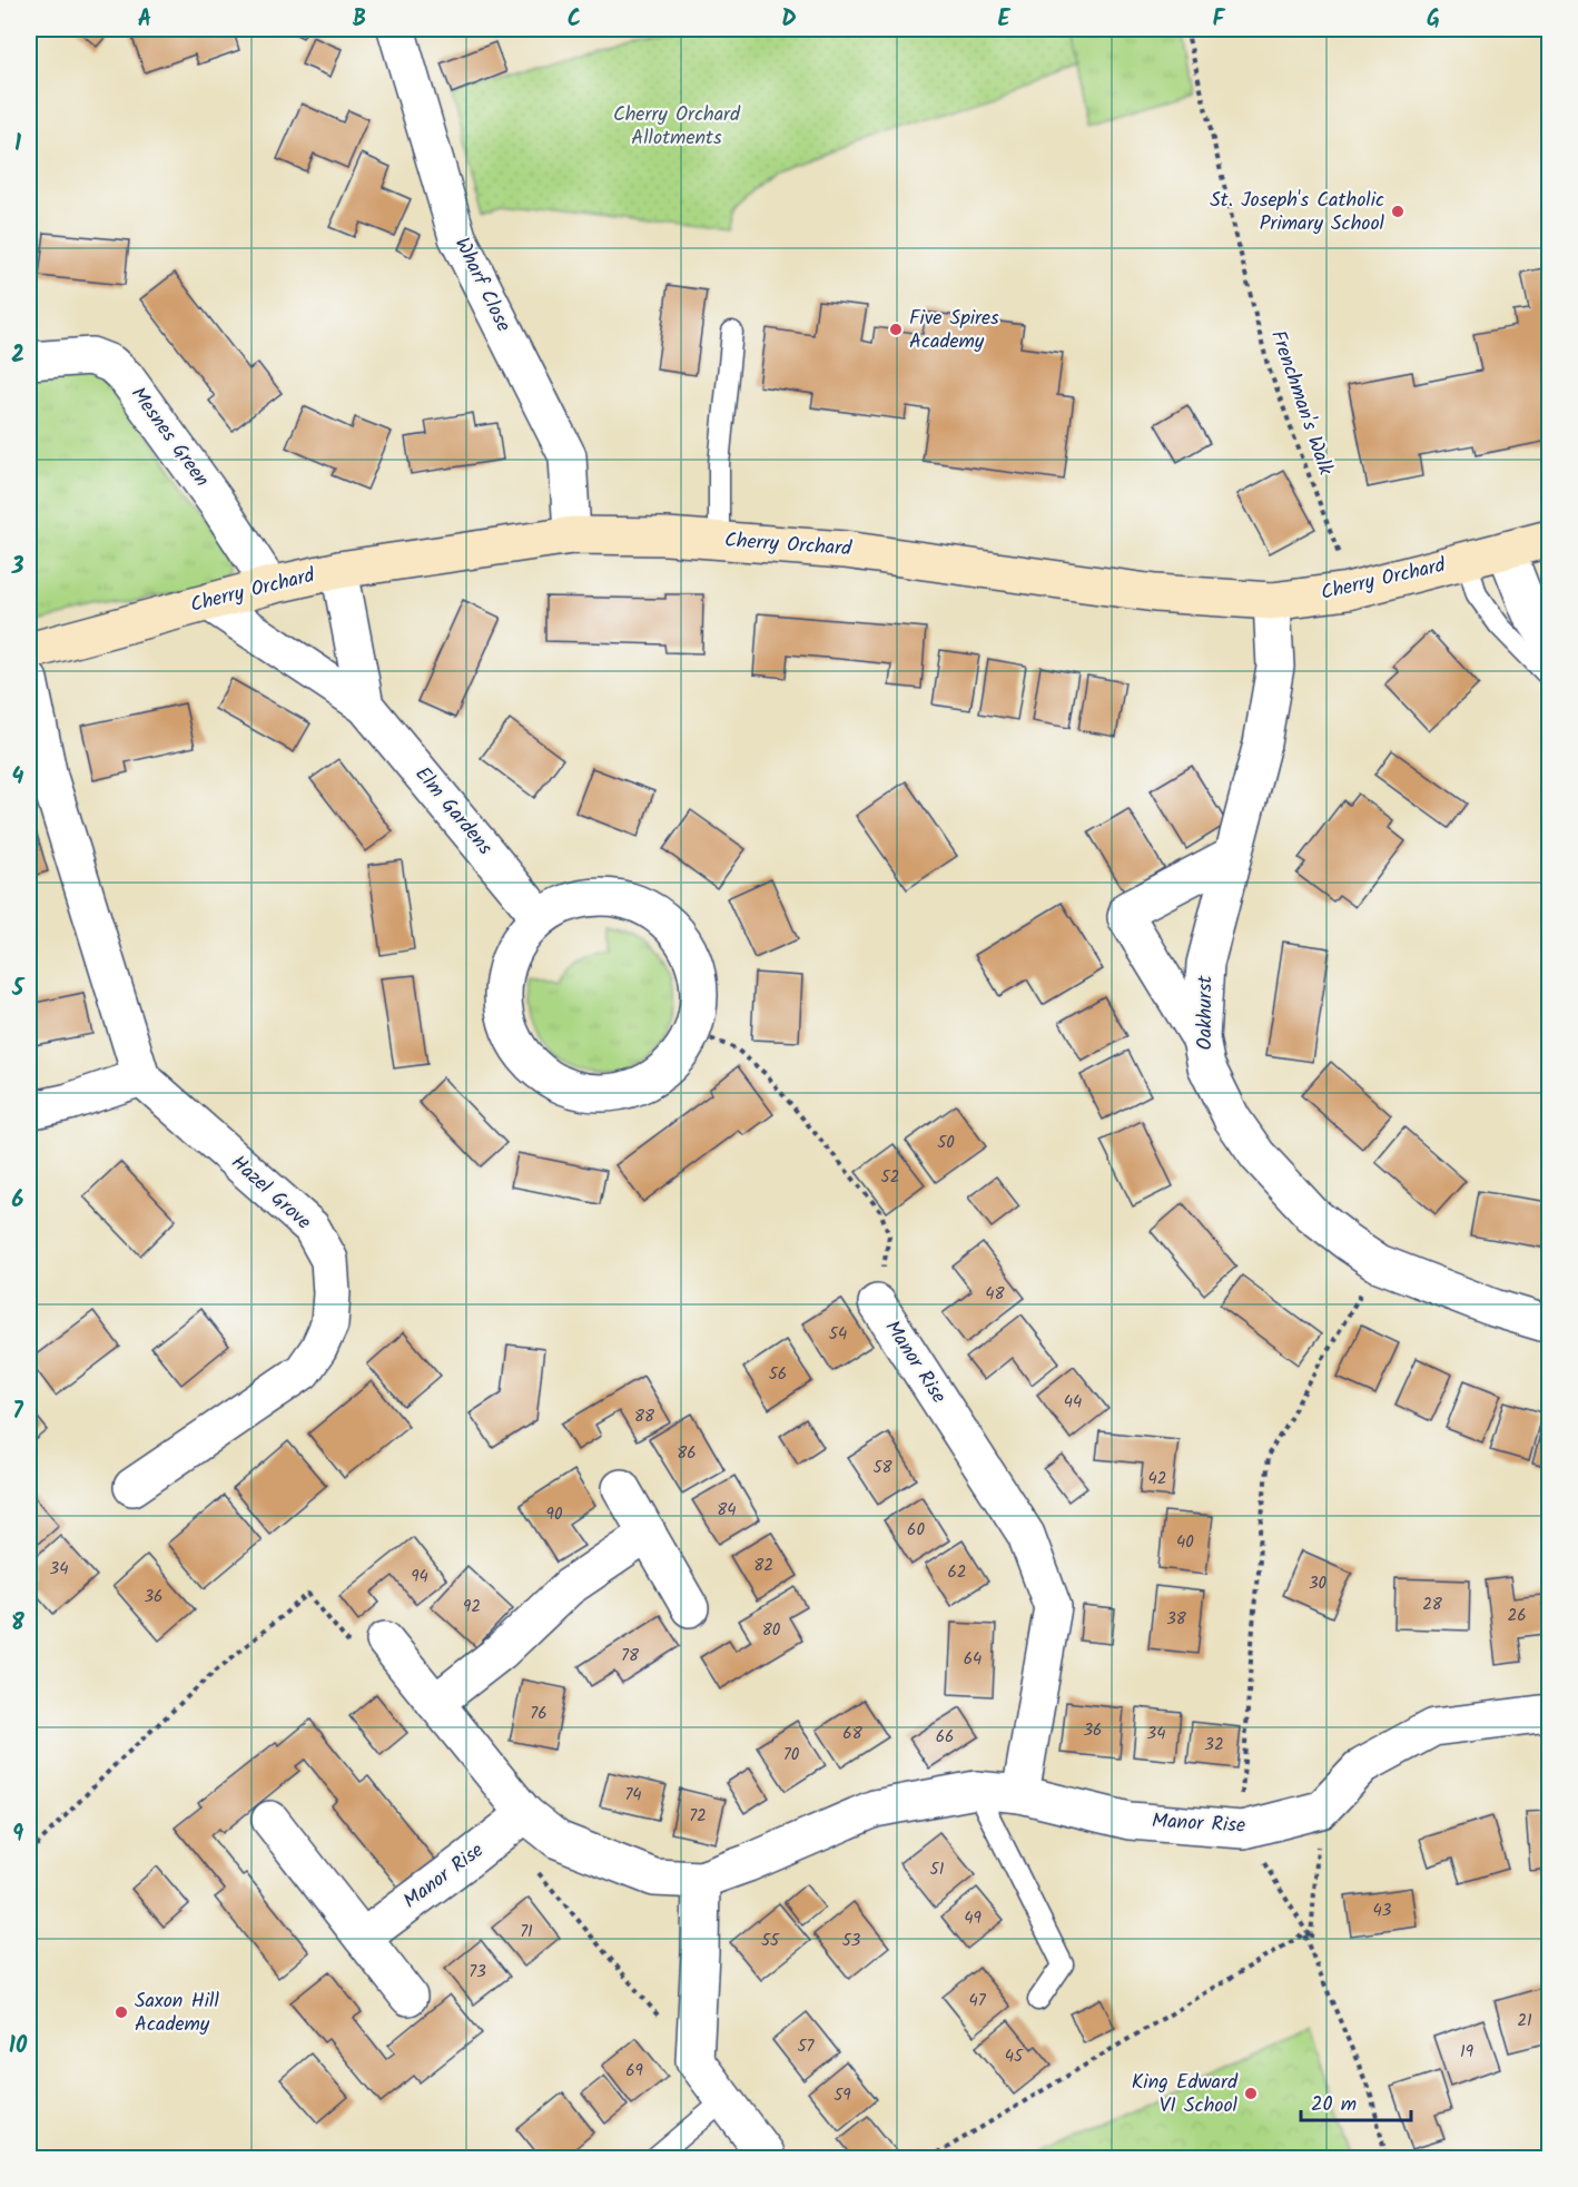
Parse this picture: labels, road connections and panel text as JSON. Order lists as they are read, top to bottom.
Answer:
{
  "streets": {
    "street": [
      "Wharf Close",
      "Mesnes Green",
      "Cherry Orchard",
      "Elm Gardens",
      "Oakhurst",
      "Hazel Grove",
      "Manor Rise"
    ],
    "path": ["Frenchman's Walk"]
  },
  "crossings": [
    ["Wharf Close", "Cherry Orchard"],
    ["Frenchman's Walk", "Cherry Orchard"],
    ["Mesnes Green", "Cherry Orchard"],
    ["Cherry Orchard", "Elm Gardens"],
    ["Cherry Orchard", "Oakhurst"]
  ],
  "parks": ["Cherry Orchard Allotments"],
  "places": [
    "St. Joseph's Catholic Primary School",
    "Five Spires Academy",
    "Saxon Hill Academy",
    "King Edward VI School"
  ],
  "house_numbers": [
    "50",
    "52",
    "48",
    "54",
    "56",
    "44",
    "88",
    "86",
    "58",
    "42",
    "84",
    "90",
    "60",
    "40",
    "82",
    "34",
    "62",
    "94",
    "30",
    "36",
    "28",
    "92",
    "26",
    "38",
    "80",
    "78",
    "64",
    "76",
    "36",
    "68",
    "34",
    "66",
    "32",
    "70",
    "74",
    "72",
    "51",
    "43",
    "49",
    "71",
    "55",
    "53",
    "73",
    "47",
    "21",
    "57",
    "19",
    "45",
    "69",
    "59"
  ],
  "scale_bar": "20 m",
  "grid": {
    "columns": [
      "A",
      "B",
      "C",
      "D",
      "E",
      "F",
      "G"
    ],
    "rows": [
      "1",
      "2",
      "3",
      "4",
      "5",
      "6",
      "7",
      "8",
      "9",
      "10"
    ]
  }
}
